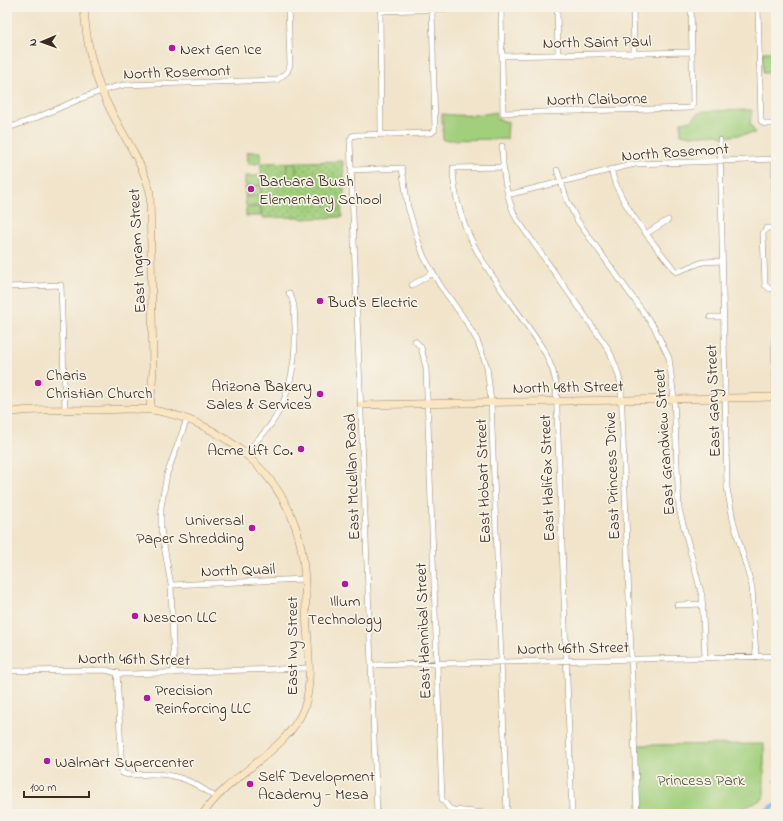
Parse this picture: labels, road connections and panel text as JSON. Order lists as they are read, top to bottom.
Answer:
{
  "streets": {
    "street": [
      "North Saint Paul",
      "North Rosemont",
      "North Claiborne",
      "East Ingram Street",
      "North 48th Street",
      "East Gary Street",
      "East Grandview Street",
      "East Princess Drive",
      "East McLellan Road",
      "East Halifax Street",
      "East Hobart Street",
      "North Quail",
      "East Hannibal Street",
      "East Ivy Street",
      "North 46th Street"
    ]
  },
  "crossings": [
    ["North Saint Paul", "North Claiborne"],
    ["North Rosemont", "East Ingram Street"],
    ["North Rosemont", "East Gary Street"],
    ["North Rosemont", "East Grandview Street"],
    ["North Rosemont", "East Princess Drive"],
    ["North 48th Street", "East Gary Street"],
    ["North 48th Street", "East Grandview Street"],
    ["North 48th Street", "East Princess Drive"],
    ["North 48th Street", "East McLellan Road"],
    ["North 48th Street", "East Halifax Street"],
    ["North 48th Street", "East Hobart Street"],
    ["North 48th Street", "East Hannibal Street"],
    ["East Gary Street", "North 46th Street"],
    ["East Grandview Street", "North 46th Street"],
    ["East Princess Drive", "East Halifax Street"],
    ["East Princess Drive", "North 46th Street"],
    ["East McLellan Road", "East Hobart Street"],
    ["East McLellan Road", "North 46th Street"],
    ["East Halifax Street", "North 46th Street"],
    ["East Hobart Street", "North 46th Street"],
    ["North Quail", "East Ivy Street"],
    ["East Hannibal Street", "North 46th Street"],
    ["East Ivy Street", "North 46th Street"]
  ],
  "parks": ["Princess Park"],
  "places": [
    "Next Gen Ice",
    "Barbara Bush Elementary School",
    "Bud's Electric",
    "Charis Christian Church",
    "Arizona Bakery Sales & Services",
    "Acme Lift Co.",
    "Universal Paper Shredding",
    "Illum Technology",
    "Nescon LLC",
    "Precision Reinforcing LLC",
    "Walmart Supercenter",
    "Self Development Academy - Mesa"
  ],
  "scale_bar": "100 m",
  "north": "left"
}
